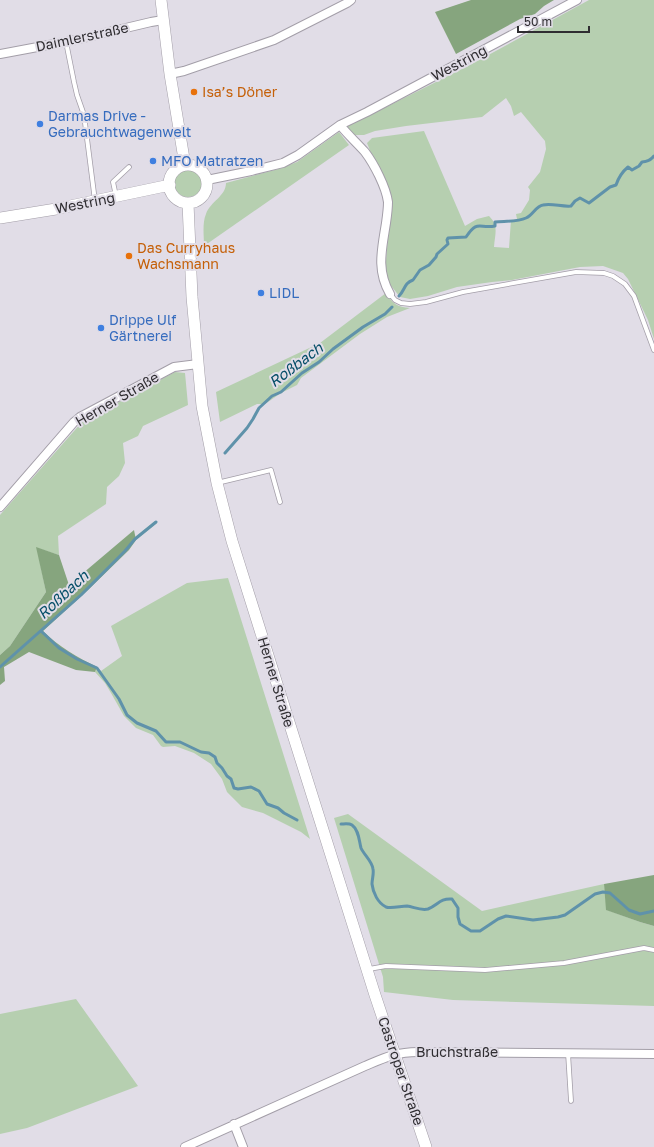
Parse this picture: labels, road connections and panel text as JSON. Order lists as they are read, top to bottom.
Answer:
{
  "streets": {
    "main road": ["Westring", "Herner Straße", "Castroper Straße"],
    "street": ["Daimlerstraße", "Bruchstraße"]
  },
  "crossings": [
    ["Westring", "Herner Straße"],
    ["Herner Straße", "Castroper Straße"],
    ["Bruchstraße", "Castroper Straße"]
  ],
  "water": ["Roßbach"],
  "places": [
    "Isa’s Döner",
    "Darmas Drive - Gebrauchtwagenwelt",
    "MFO Matratzen",
    "Das Curryhaus Wachsmann",
    "LIDL",
    "Drippe Ulf Gärtnerei"
  ],
  "scale_bar": "50 m"
}
